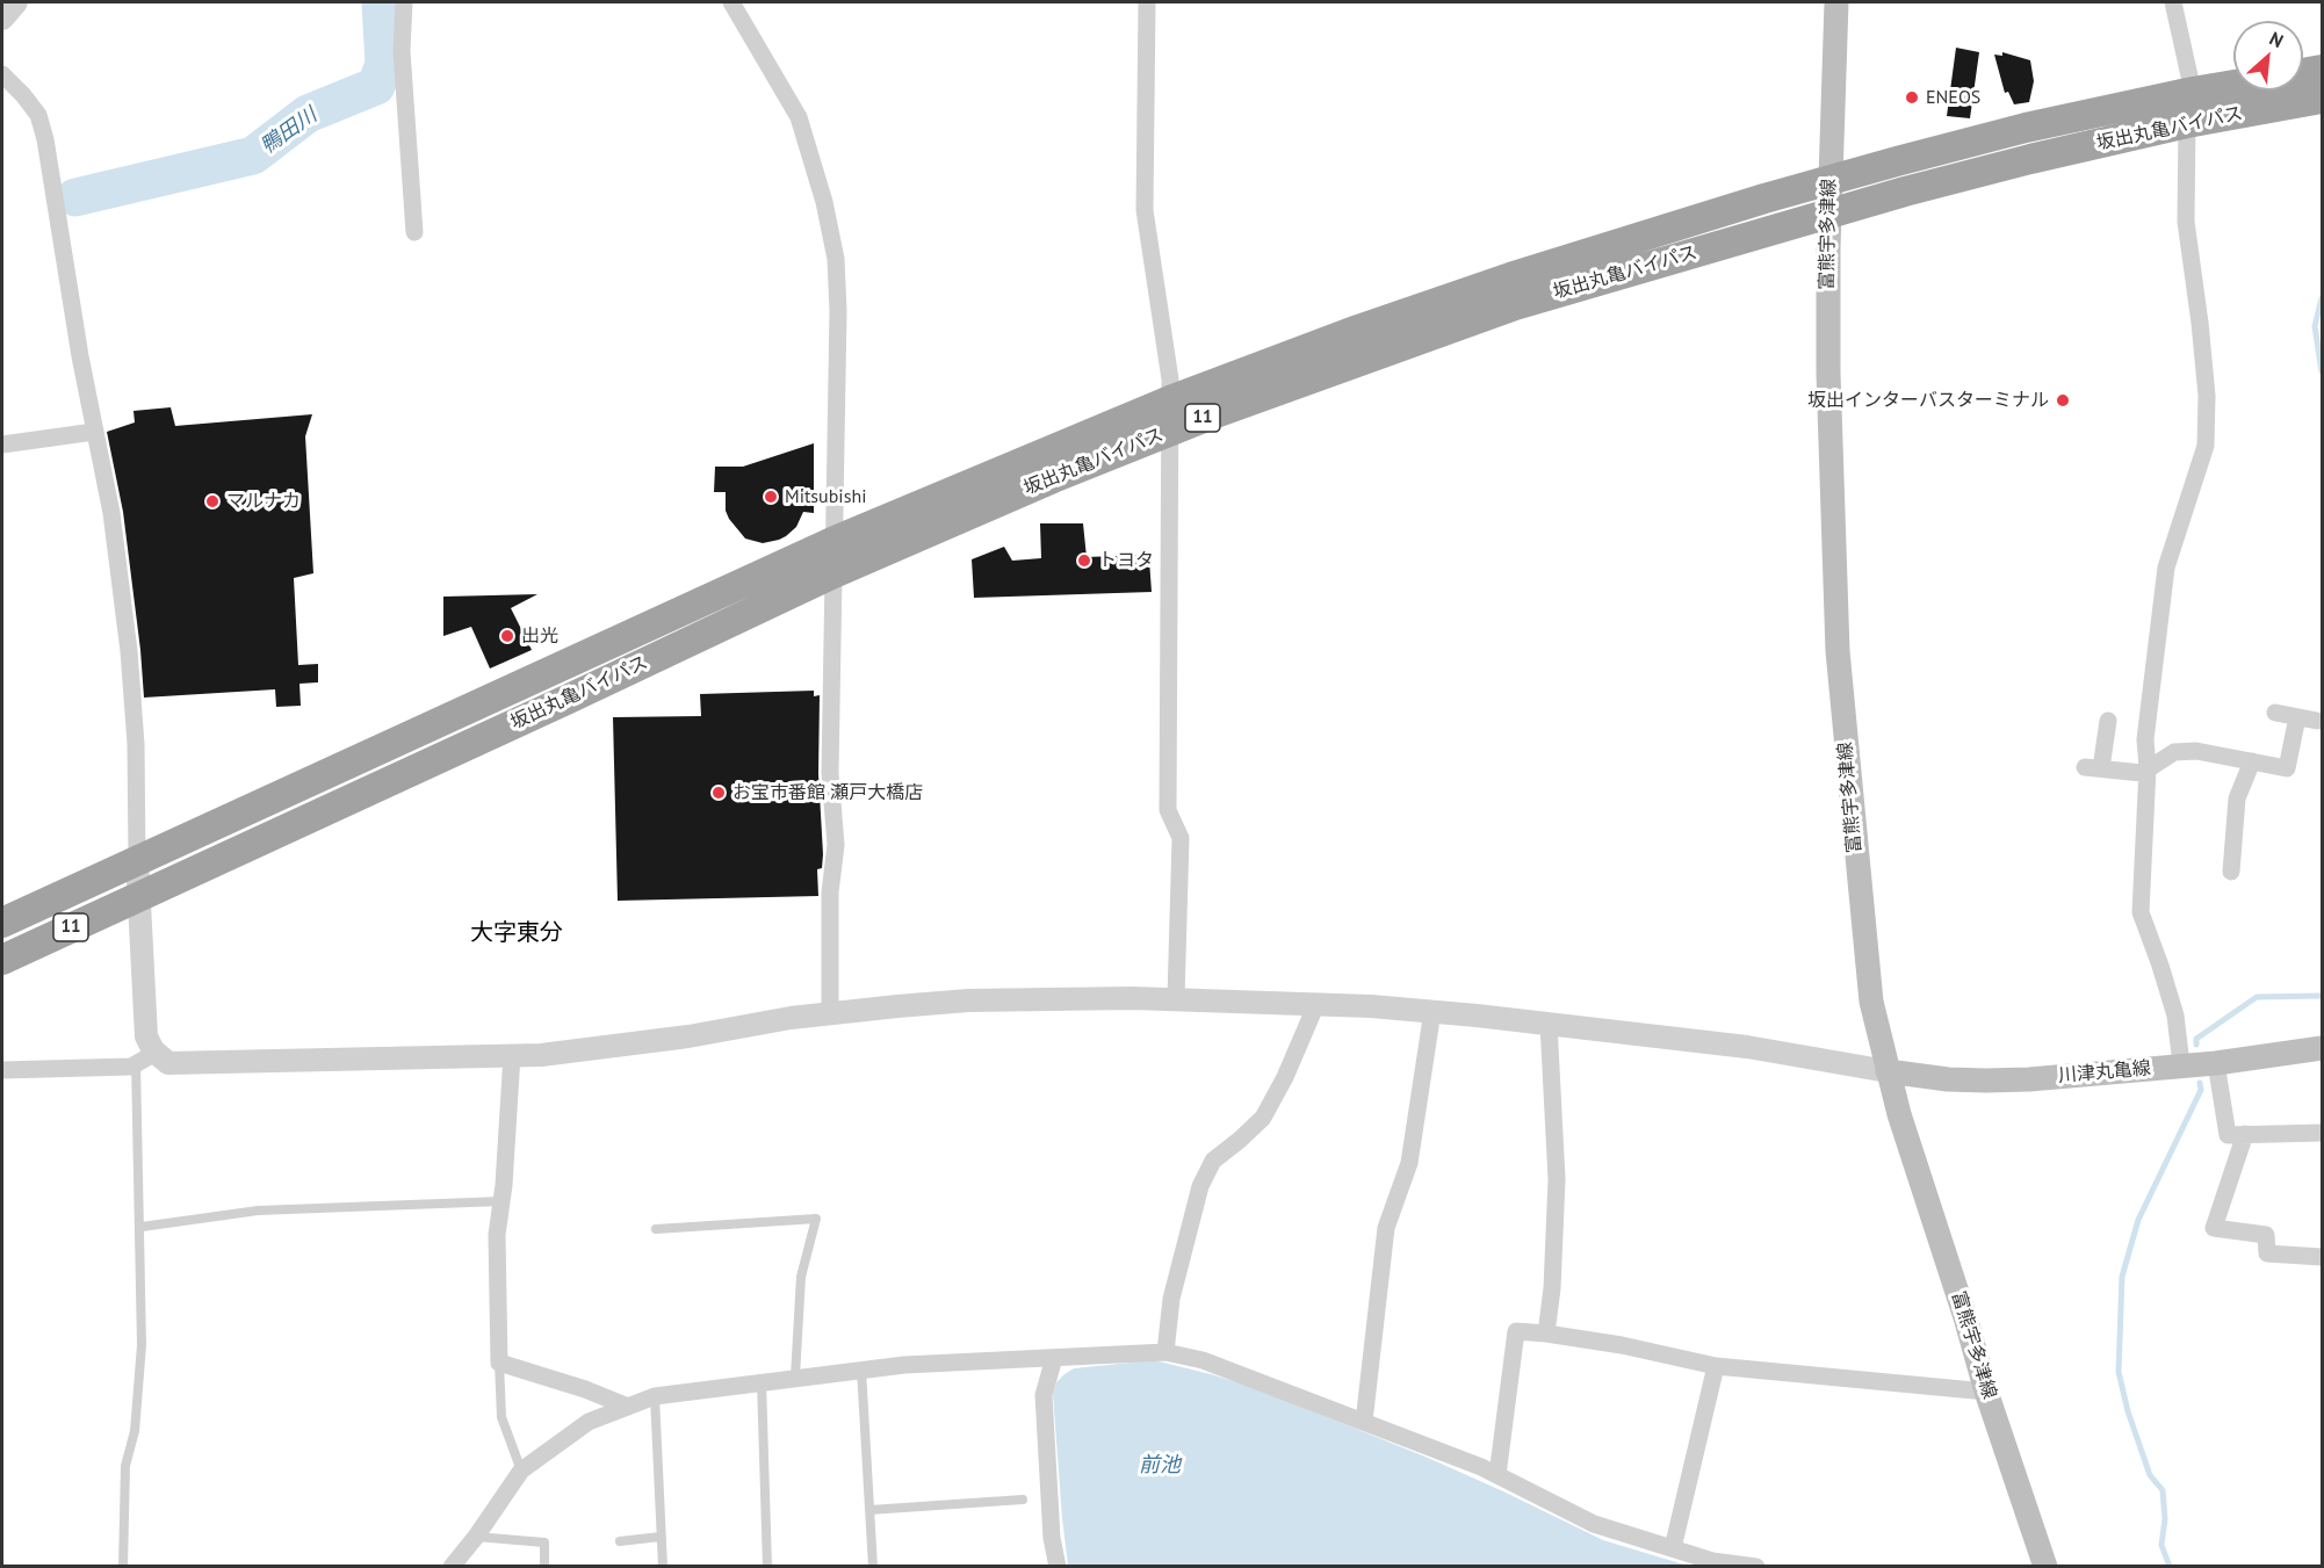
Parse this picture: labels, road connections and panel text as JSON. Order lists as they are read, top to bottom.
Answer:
{
  "streets": {
    "highway": ["坂出丸亀バイパス", "11"],
    "main road": ["富熊宇多津線", "川津丸亀線"]
  },
  "crossings": [
    ["坂出丸亀バイパス", "富熊宇多津線"],
    ["富熊宇多津線", "川津丸亀線"]
  ],
  "districts": ["大字東分"],
  "water": ["鴨田川", "前池"],
  "places": [
    "ENEOS",
    "坂出インターバスターミナル",
    "Mitsubishi",
    "マルナカ",
    "トヨタ",
    "出光",
    "お宝市番館 瀬戸大橋店"
  ],
  "north": "top right"
}
